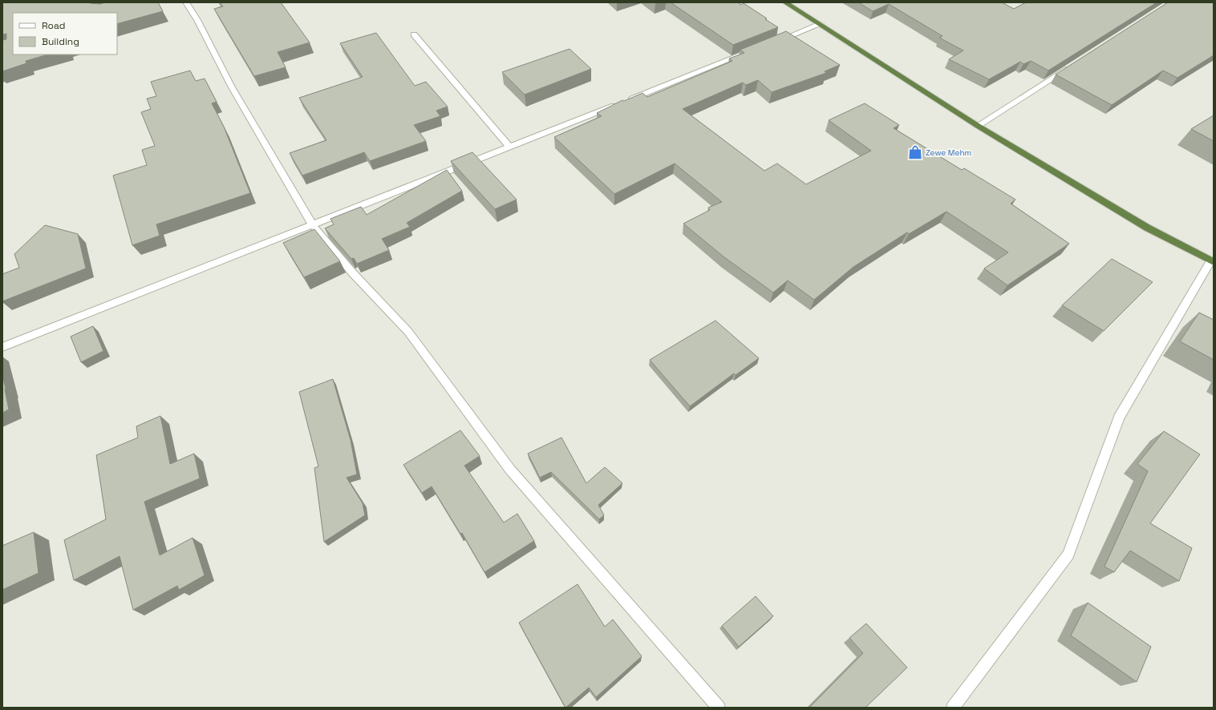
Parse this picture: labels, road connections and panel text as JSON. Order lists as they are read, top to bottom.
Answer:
{
  "places": {
    "shop": ["Zewe Mehm"]
  },
  "legend": ["Road", "Building"]
}
